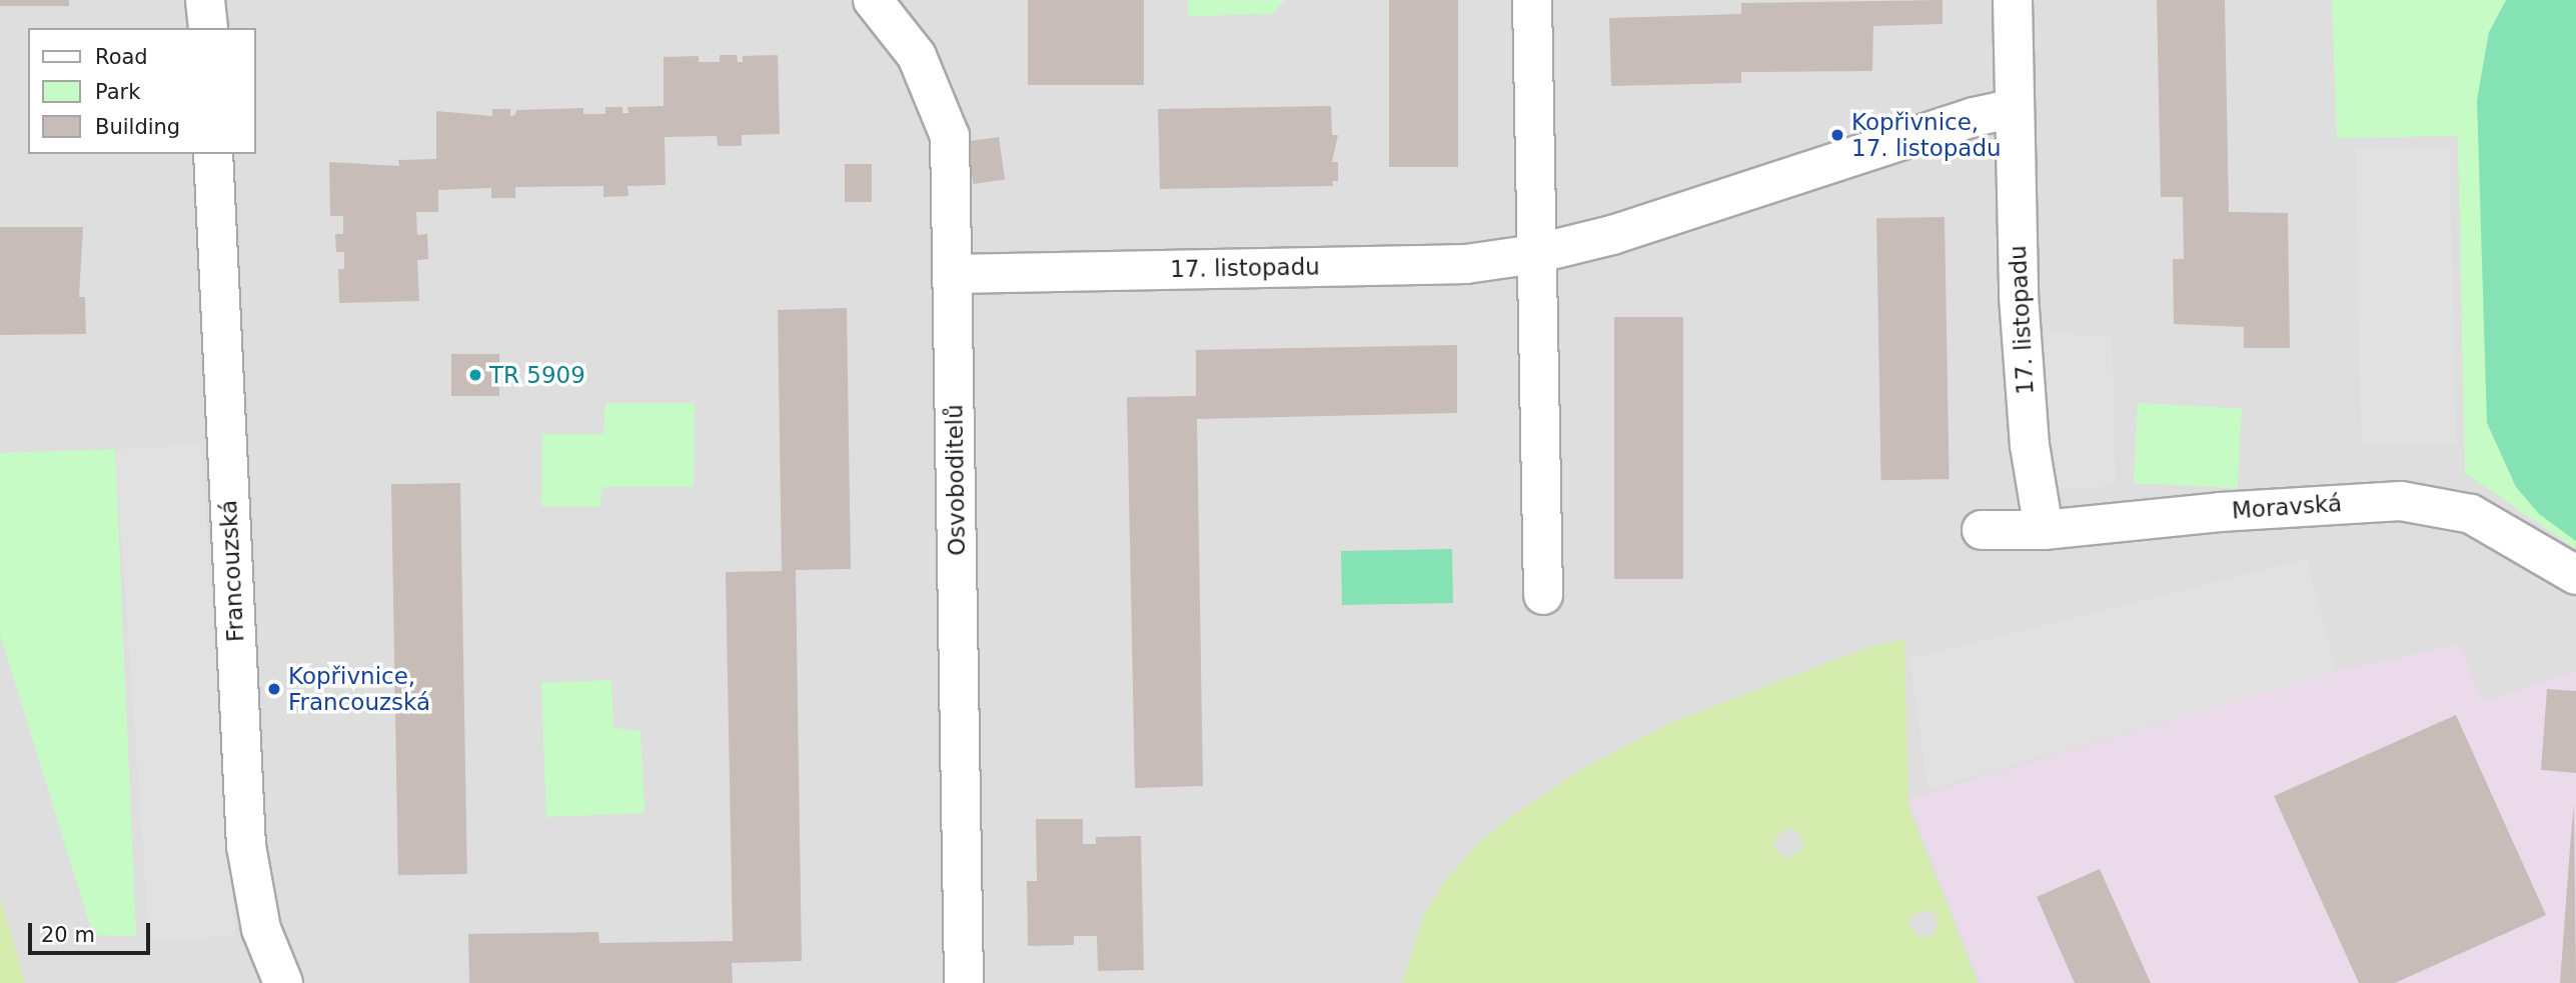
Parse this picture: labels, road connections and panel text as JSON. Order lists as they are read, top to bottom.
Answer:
{
  "streets": {
    "street": [
      "17. listopadu",
      "Osvoboditelů",
      "Moravská",
      "Francouzská"
    ]
  },
  "crossings": [
    ["17. listopadu", "Osvoboditelů"],
    ["17. listopadu", "Moravská"]
  ],
  "places": ["Kopřivnice, 17. listopadu", "TR 5909", "Kopřivnice, Francouzská"],
  "legend": ["Road", "Park", "Building"],
  "scale_bar": "20 m"
}
